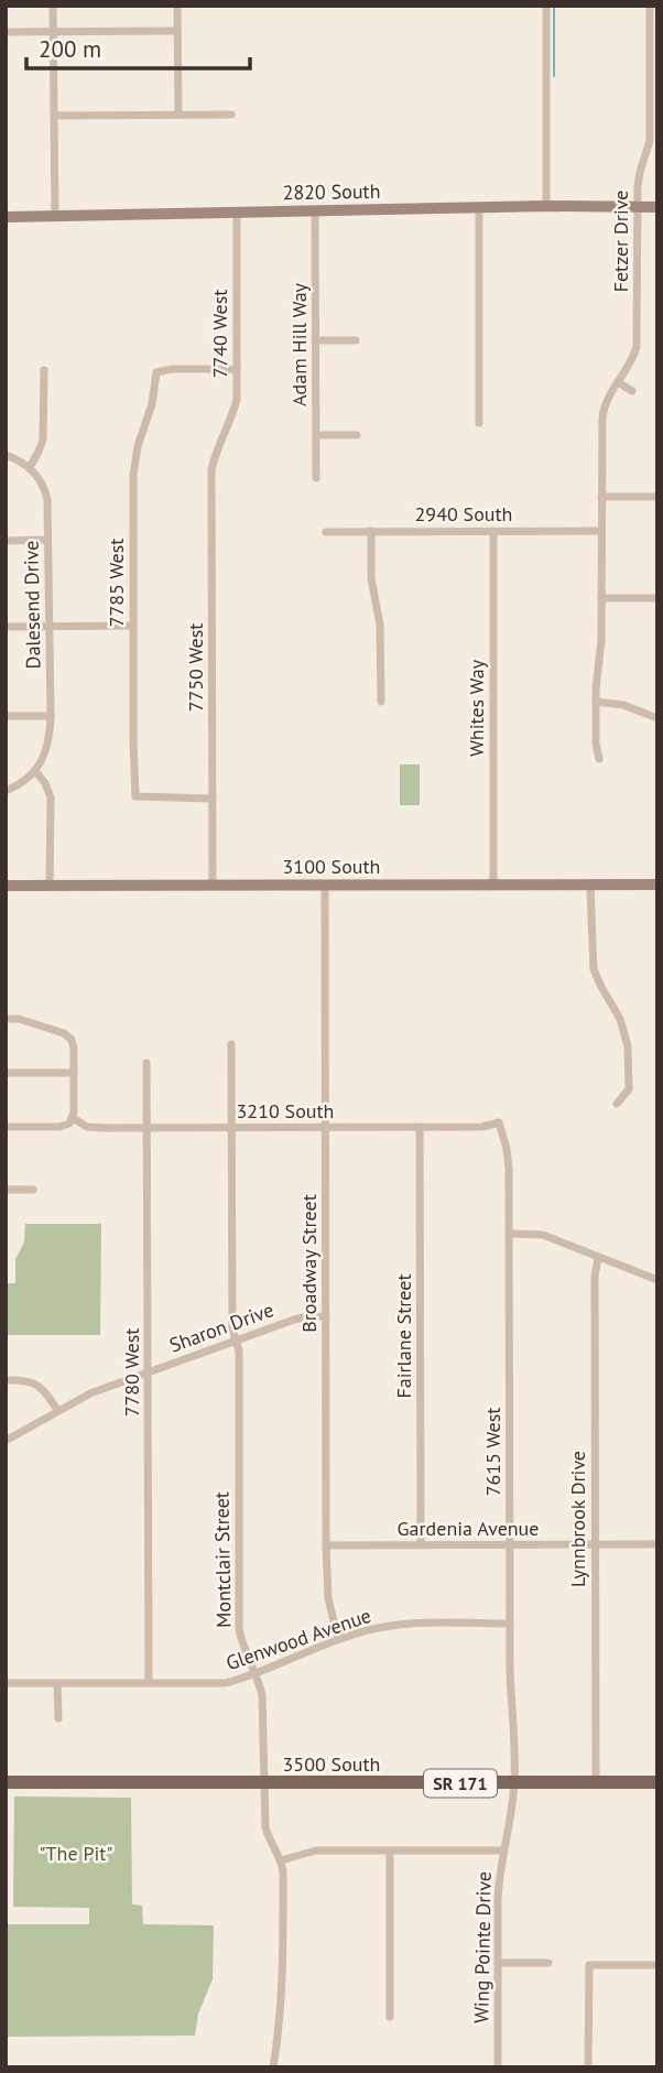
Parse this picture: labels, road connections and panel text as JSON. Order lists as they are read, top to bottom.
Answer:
{
  "streets": {
    "main road": ["3500 South", "SR 171"],
    "street": [
      "2820 South",
      "Fetzer Drive",
      "7740 West",
      "Adam Hill Way",
      "2940 South",
      "7785 West",
      "Dalesend Drive",
      "7750 West",
      "Whites Way",
      "3100 South",
      "3210 South",
      "Broadway Street",
      "Sharon Drive",
      "Fairlane Street",
      "7780 West",
      "7615 West",
      "Lynnbrook Drive",
      "Gardenia Avenue",
      "Montclair Street",
      "Glenwood Avenue",
      "Wing Pointe Drive"
    ]
  },
  "crossings": [
    ["2820 South", "Fetzer Drive"],
    ["2820 South", "7740 West"],
    ["2820 South", "Adam Hill Way"],
    ["Fetzer Drive", "2940 South"],
    ["7740 West", "7785 West"],
    ["7740 West", "7750 West"],
    ["2940 South", "Whites Way"],
    ["7785 West", "7750 West"],
    ["7750 West", "3100 South"],
    ["Whites Way", "3100 South"],
    ["3100 South", "Broadway Street"],
    ["3210 South", "Broadway Street"],
    ["3210 South", "Fairlane Street"],
    ["3210 South", "7780 West"],
    ["3210 South", "7615 West"],
    ["3210 South", "Montclair Street"],
    ["Broadway Street", "Sharon Drive"],
    ["Broadway Street", "Gardenia Avenue"],
    ["Broadway Street", "Glenwood Avenue"],
    ["Sharon Drive", "7780 West"],
    ["Sharon Drive", "Montclair Street"],
    ["Fairlane Street", "Gardenia Avenue"],
    ["7780 West", "Glenwood Avenue"],
    ["7615 West", "Gardenia Avenue"],
    ["7615 West", "Glenwood Avenue"],
    ["7615 West", "3500 South"],
    ["7615 West", "Wing Pointe Drive"],
    ["Lynnbrook Drive", "Gardenia Avenue"],
    ["Lynnbrook Drive", "3500 South"],
    ["Montclair Street", "Glenwood Avenue"],
    ["Montclair Street", "3500 South"],
    ["3500 South", "Wing Pointe Drive"]
  ],
  "parks": ["\"The Pit\""],
  "scale_bar": "200 m"
}
